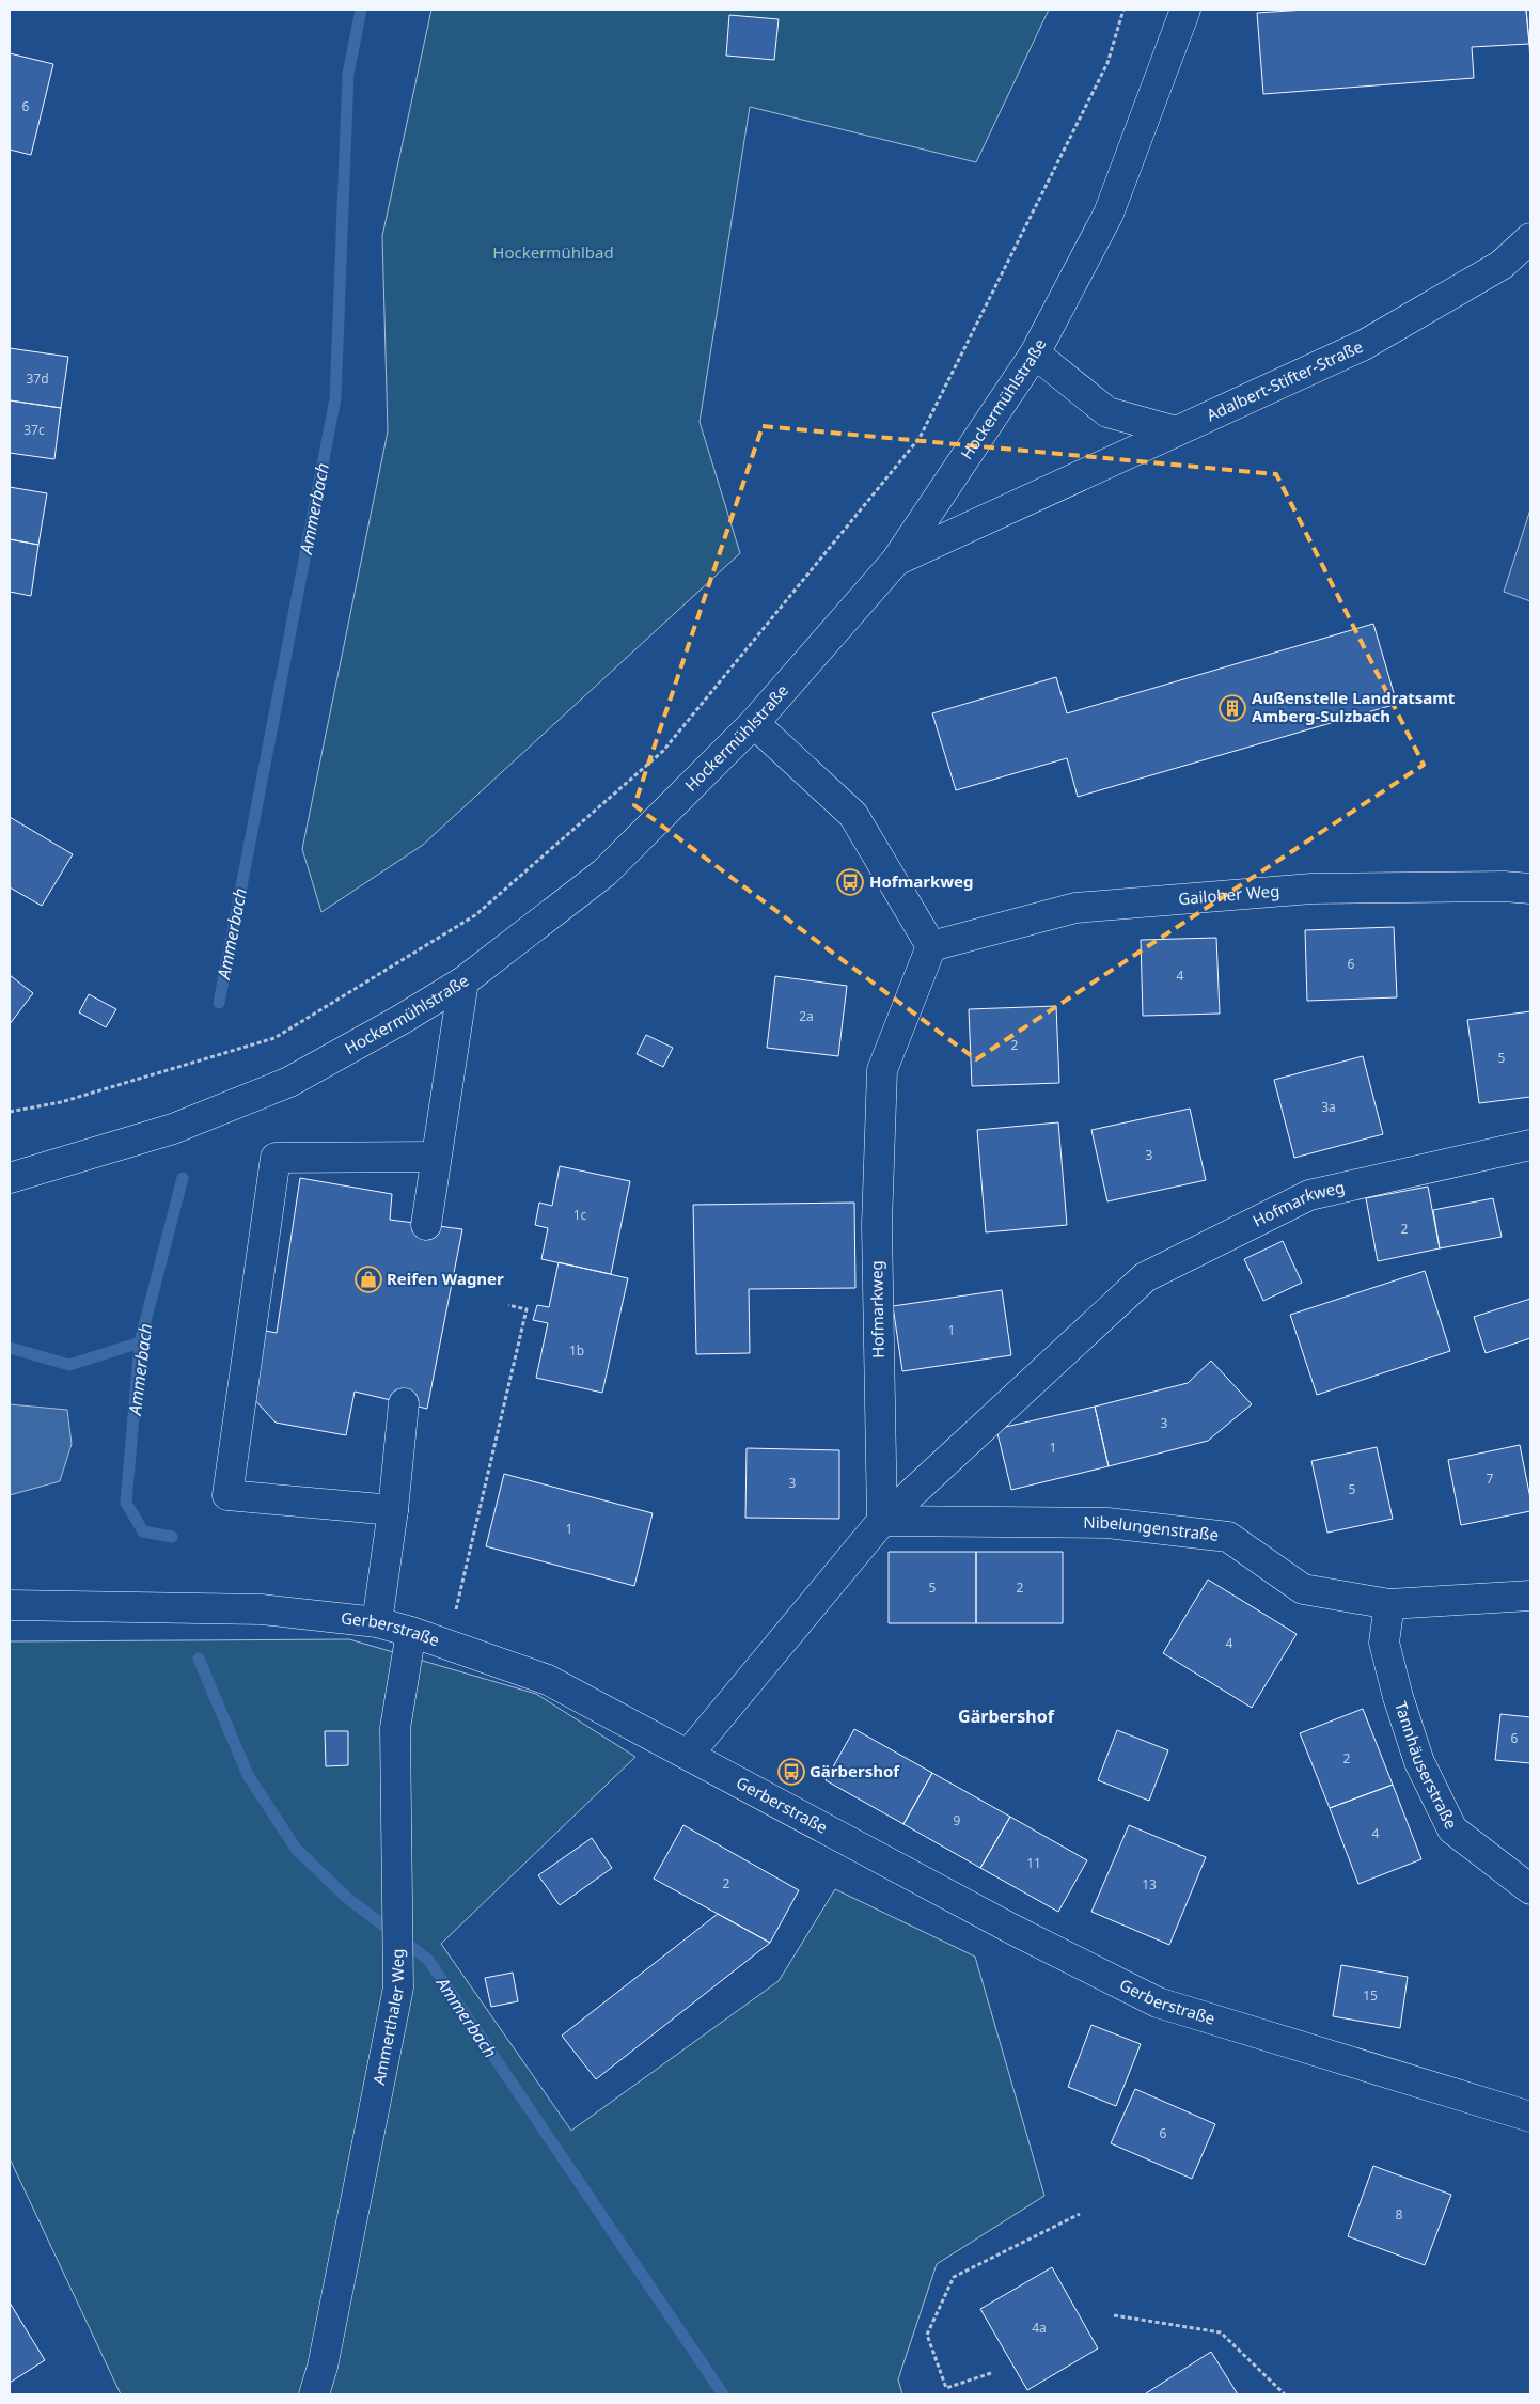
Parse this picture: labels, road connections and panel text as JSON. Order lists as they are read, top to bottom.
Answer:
{
  "streets": {
    "street": [
      "Adalbert-Stifter-Straße",
      "Hockermühlstraße",
      "Gailoher Weg",
      "Hofmarkweg",
      "Nibelungenstraße",
      "Gerberstraße",
      "Tannhäuserstraße",
      "Ammerthaler Weg"
    ]
  },
  "crossings": [
    ["Adalbert-Stifter-Straße", "Hockermühlstraße"],
    ["Gailoher Weg", "Hofmarkweg"],
    ["Hofmarkweg", "Nibelungenstraße"],
    ["Hofmarkweg", "Gerberstraße"],
    ["Nibelungenstraße", "Tannhäuserstraße"],
    ["Gerberstraße", "Ammerthaler Weg"]
  ],
  "districts": ["Gärbershof"],
  "water": ["Ammerbach"],
  "parks": ["Hockermühlbad"],
  "places": {
    "building": ["Außenstelle Landratsamt Amberg-Sulzbach"],
    "bus stop": ["Hofmarkweg", "Gärbershof"],
    "shop": ["Reifen Wagner"]
  },
  "house_numbers": [
    "6",
    "37d",
    "37c",
    "6",
    "4",
    "2a",
    "2",
    "5",
    "3a",
    "3",
    "1c",
    "2",
    "1",
    "1b",
    "3",
    "1",
    "7",
    "3",
    "5",
    "1",
    "5",
    "2",
    "4",
    "6",
    "2",
    "9",
    "4",
    "11",
    "2",
    "13",
    "15",
    "6",
    "8",
    "4a"
  ]
}
